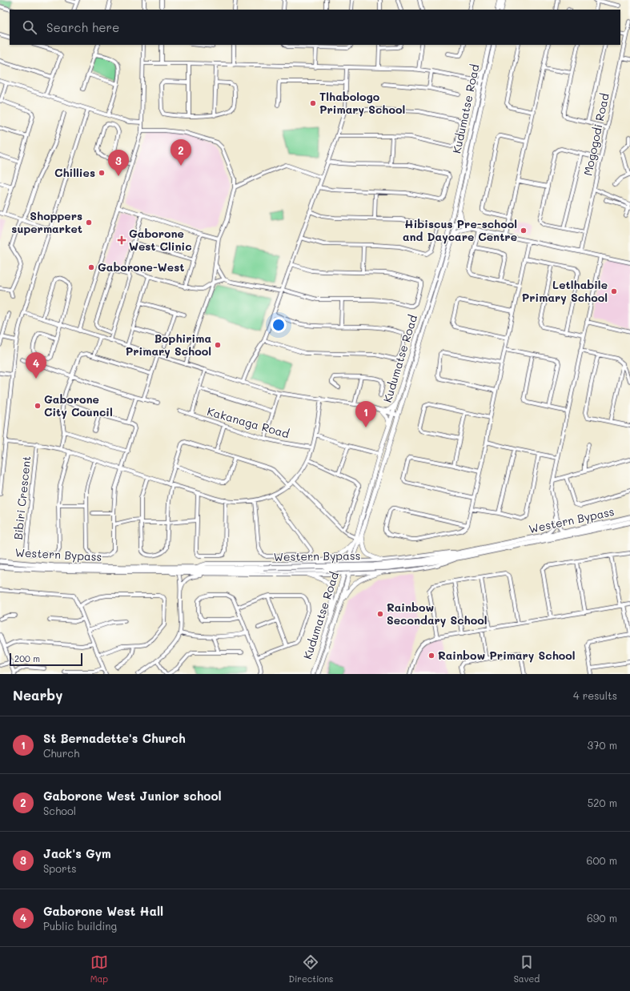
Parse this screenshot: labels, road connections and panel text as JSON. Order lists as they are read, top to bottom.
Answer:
{
  "streets": {
    "highway": ["Western Bypass"],
    "main road": ["Kudumatse Road"],
    "street": ["Mogogodi Road", "Kakanaga Road", "Bibiri Crescent"]
  },
  "places": {
    "other": [
      "Tlhabologo Primary School",
      "Chillies",
      "Shoppers supermarket",
      "Hibiscus Pre-school and Daycare Centre",
      "Gaborone-West",
      "Letlhabile Primary School",
      "Bophirima Primary School",
      "Gaborone City Council",
      "Rainbow Secondary School",
      "Rainbow Primary School"
    ],
    "health": ["Gaborone West Clinic"]
  },
  "scale_bar": "200 m",
  "page": {
    "search": "Search here",
    "pins": [
      "2",
      "3",
      "4",
      "1"
    ],
    "scale": "200 m",
    "heading": ["Nearby", "4 results"],
    "list": [
      {
        "mark": "1",
        "name": "St Bernadette's Church",
        "note": "Church",
        "value": "370 m"
      },
      {
        "mark": "2",
        "name": "Gaborone West Junior school",
        "note": "School",
        "value": "520 m"
      },
      {
        "mark": "3",
        "name": "Jack's Gym",
        "note": "Sports",
        "value": "600 m"
      },
      {
        "mark": "4",
        "name": "Gaborone West Hall",
        "note": "Public building",
        "value": "690 m"
      }
    ],
    "nav": ["Map", "Directions", "Saved"]
  }
}
